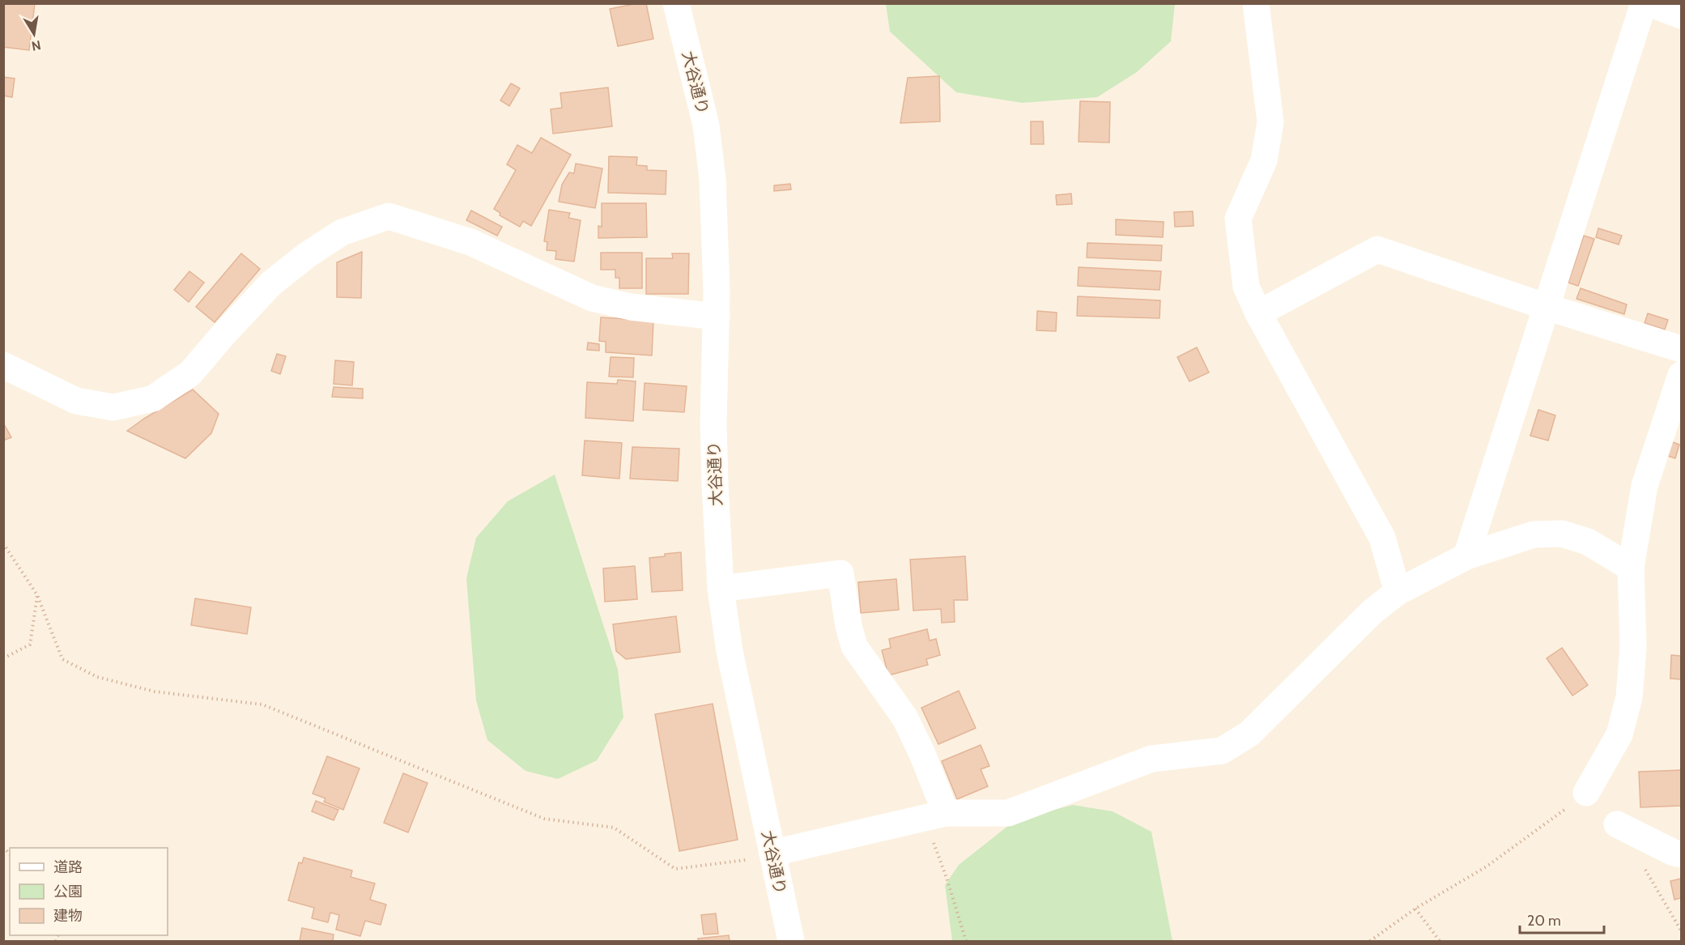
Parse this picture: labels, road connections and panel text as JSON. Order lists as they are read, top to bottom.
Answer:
{
  "streets": {
    "street": ["大谷通り"]
  },
  "legend": ["道路", "公園", "建物"],
  "scale_bar": "20 m",
  "north": "bottom"
}
